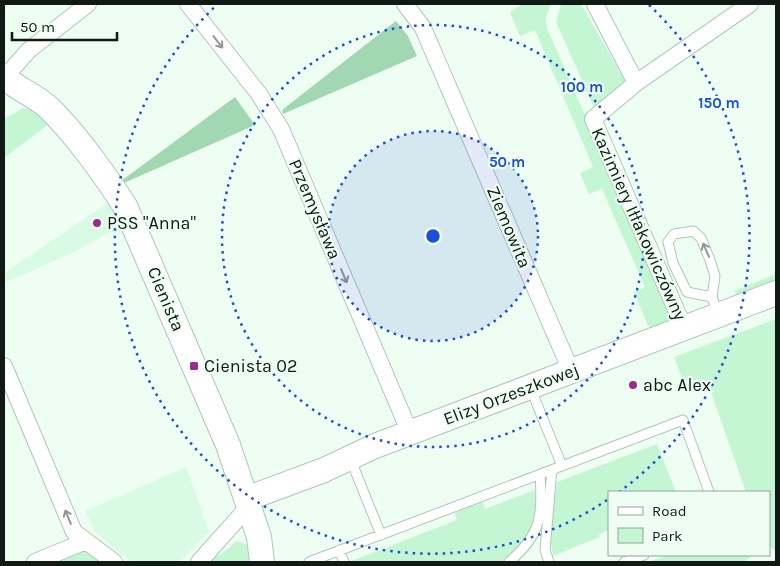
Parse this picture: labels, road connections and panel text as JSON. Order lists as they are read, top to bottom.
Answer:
{
  "streets": {
    "street": [
      "Przemysława",
      "Kazimiery Iłłakowiczówny",
      "Ziemowita",
      "Cienista",
      "Elizy Orzeszkowej"
    ]
  },
  "crossings": [
    ["Przemysława", "Elizy Orzeszkowej"],
    ["Kazimiery Iłłakowiczówny", "Elizy Orzeszkowej"],
    ["Ziemowita", "Elizy Orzeszkowej"],
    ["Cienista", "Elizy Orzeszkowej"]
  ],
  "one_way": ["Przemysława"],
  "places": {
    "other": ["PSS \"Anna\"", "abc Alex"],
    "transit": ["Cienista 02"]
  },
  "legend": ["Road", "Park"],
  "scale_bar": "50 m",
  "rings": ["100 m", "150 m", "50 m"]
}
